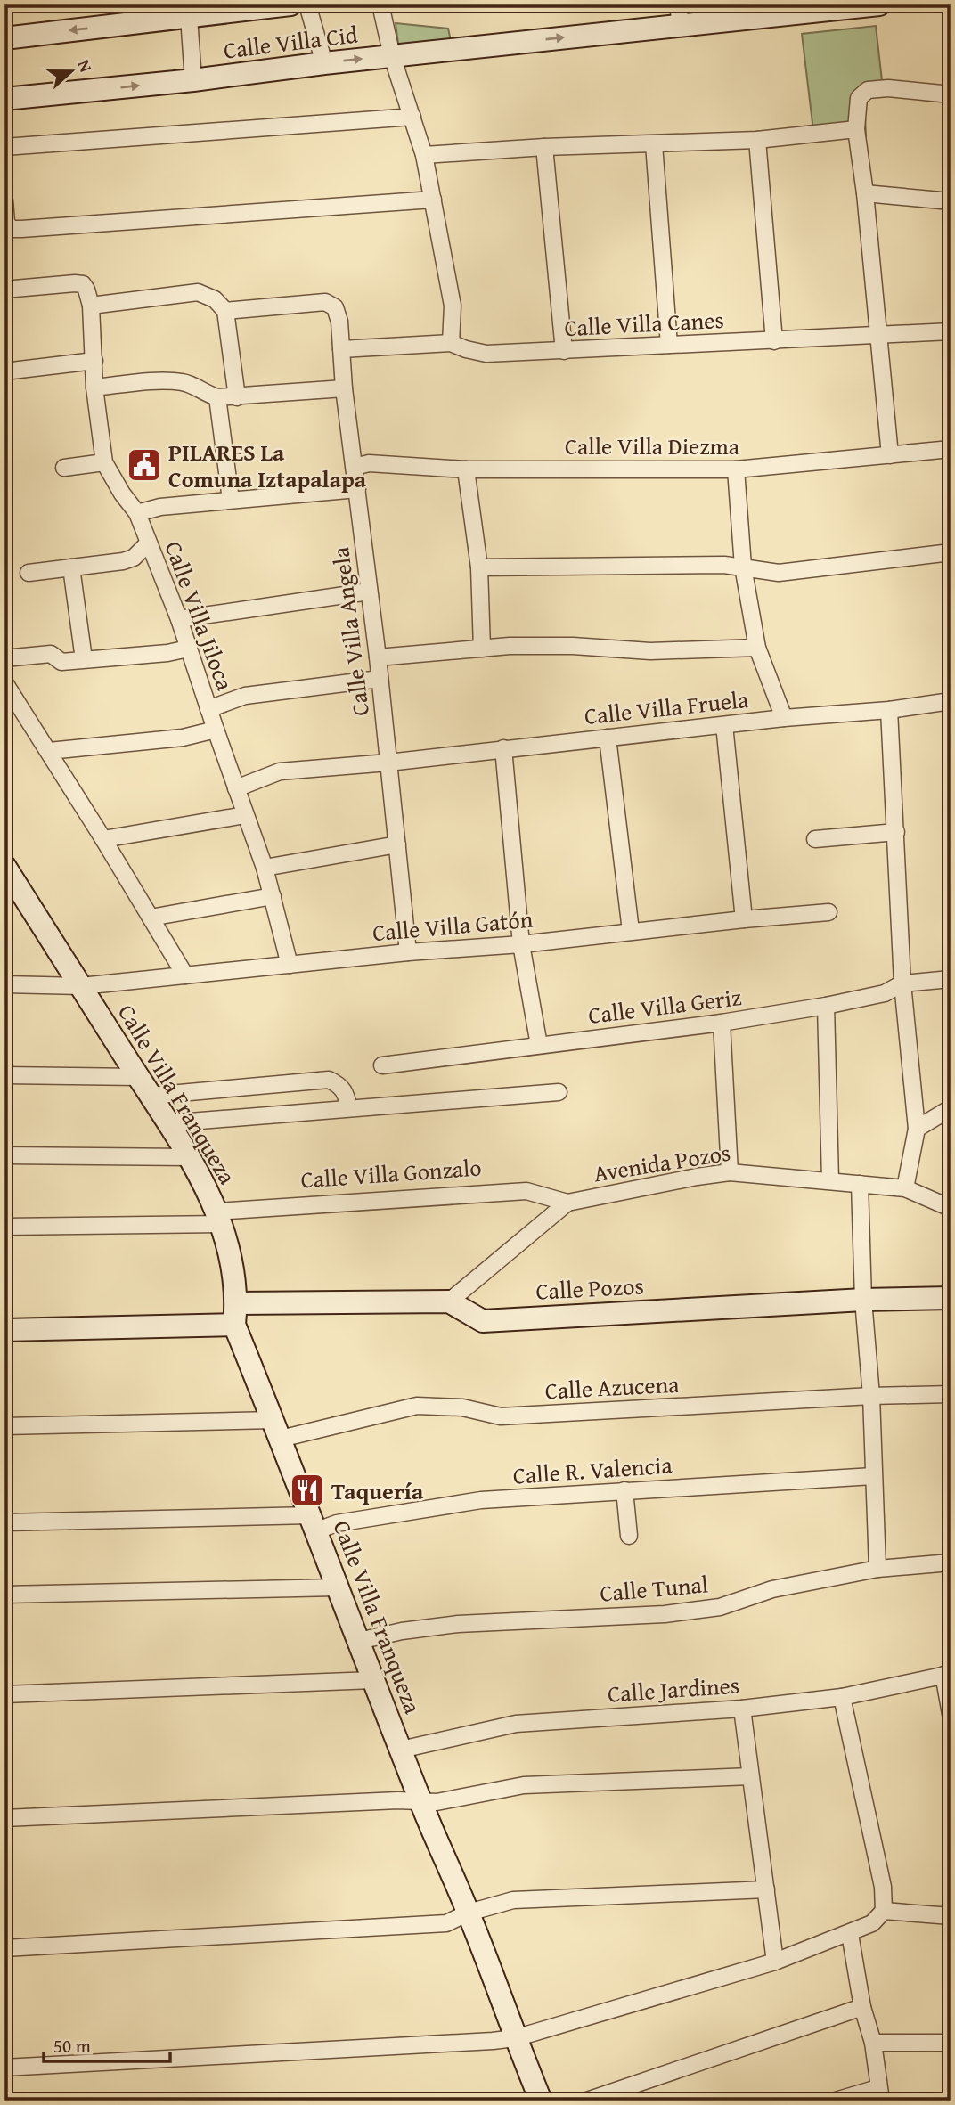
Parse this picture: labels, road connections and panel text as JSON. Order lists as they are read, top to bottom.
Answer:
{
  "streets": {
    "street": [
      "Calle Villa Cid",
      "Calle Villa Canes",
      "Calle Villa Diezma",
      "Calle Villa Jiloca",
      "Calle Villa Angela",
      "Calle Villa Fruela",
      "Calle Villa Gatón",
      "Calle Villa Geriz",
      "Calle Villa Franqueza",
      "Avenida Pozos",
      "Calle Villa Gonzalo",
      "Calle Pozos",
      "Calle Azucena",
      "Calle R. Valencia",
      "Calle Tunal",
      "Calle Jardines"
    ]
  },
  "crossings": [
    ["Calle Villa Canes", "Calle Villa Angela"],
    ["Calle Villa Diezma", "Calle Villa Angela"],
    ["Calle Villa Jiloca", "Calle Villa Fruela"],
    ["Calle Villa Jiloca", "Calle Villa Gatón"],
    ["Calle Villa Angela", "Calle Villa Fruela"],
    ["Calle Villa Angela", "Calle Villa Gatón"],
    ["Calle Villa Gatón", "Calle Villa Franqueza"],
    ["Calle Villa Franqueza", "Calle Villa Gonzalo"],
    ["Calle Villa Franqueza", "Calle Azucena"],
    ["Calle Villa Franqueza", "Calle R. Valencia"],
    ["Calle Villa Franqueza", "Calle Tunal"],
    ["Calle Villa Franqueza", "Calle Jardines"],
    ["Avenida Pozos", "Calle Villa Gonzalo"],
    ["Avenida Pozos", "Calle Pozos"]
  ],
  "places": {
    "public building": ["PILARES La Comuna Iztapalapa"],
    "restaurant": ["Taquería"]
  },
  "scale_bar": "50 m",
  "north": "right"
}
